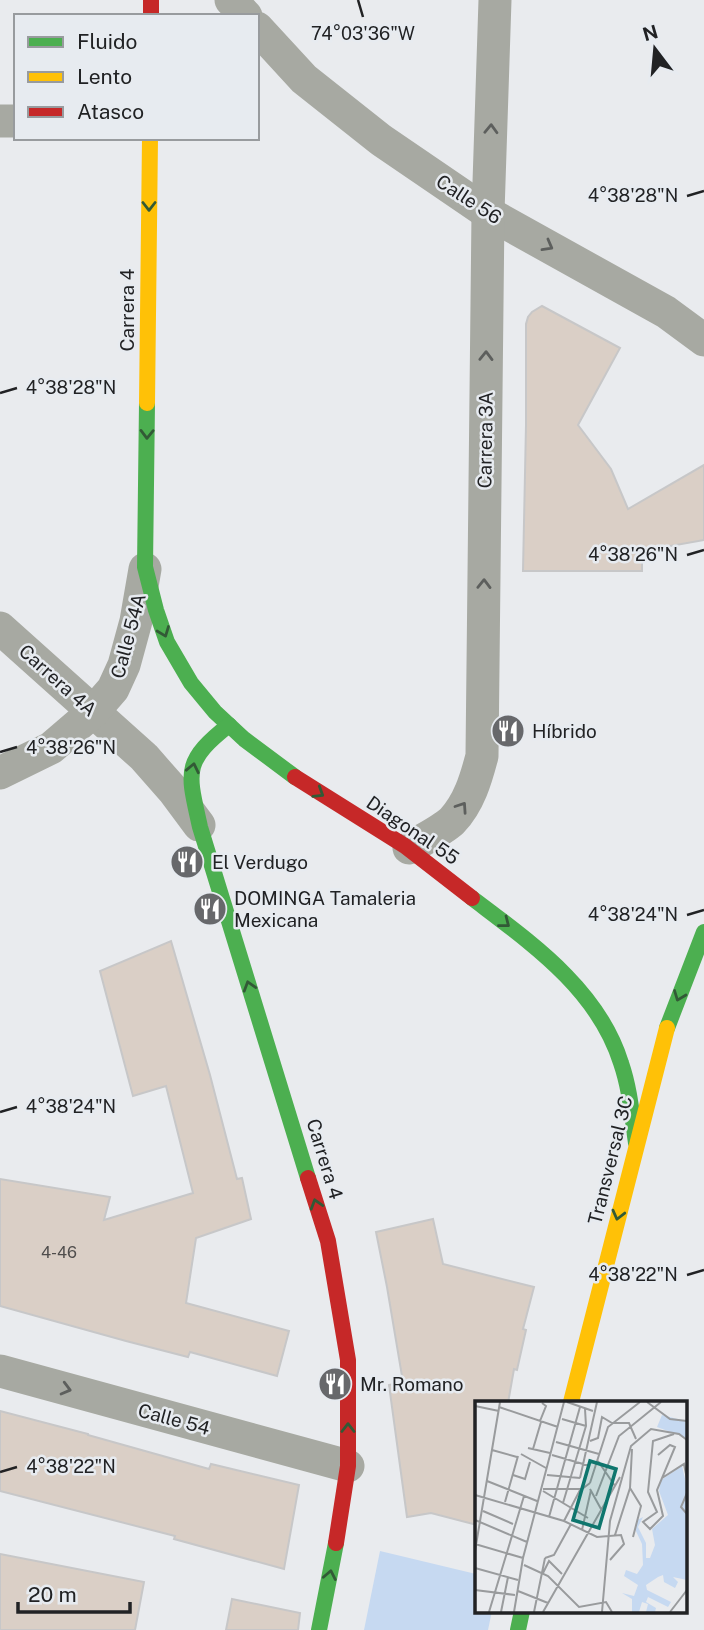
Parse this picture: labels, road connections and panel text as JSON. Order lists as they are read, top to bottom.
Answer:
{
  "streets": {
    "street": [
      "Calle 56",
      "Carrera 4",
      "Carrera 3A",
      "Calle 54A",
      "Carrera 4A",
      "Diagonal 55",
      "Transversal 3C",
      "Calle 54"
    ]
  },
  "crossings": [
    ["Calle 56", "Carrera 3A"],
    ["Carrera 4", "Calle 54A"],
    ["Carrera 4", "Carrera 4A"],
    ["Carrera 4", "Diagonal 55"],
    ["Carrera 4", "Calle 54"],
    ["Carrera 3A", "Diagonal 55"],
    ["Calle 54A", "Carrera 4A"],
    ["Calle 54A", "Diagonal 55"],
    ["Diagonal 55", "Transversal 3C"]
  ],
  "one_way": [
    "Calle 56",
    "Carrera 3A",
    "Diagonal 55",
    "Transversal 3C",
    "Calle 54"
  ],
  "places": {
    "restaurant": [
      "Híbrido",
      "El Verdugo",
      "DOMINGA Tamaleria Mexicana",
      "Mr. Romano"
    ]
  },
  "house_numbers": ["4-46"],
  "legend": ["Fluido", "Lento", "Atasco"],
  "scale_bar": "20 m",
  "north": "top",
  "coordinates": [
    "74°03'36\"W",
    "4°38'28\"N",
    "4°38'26\"N",
    "4°38'24\"N",
    "4°38'22\"N"
  ]
}
